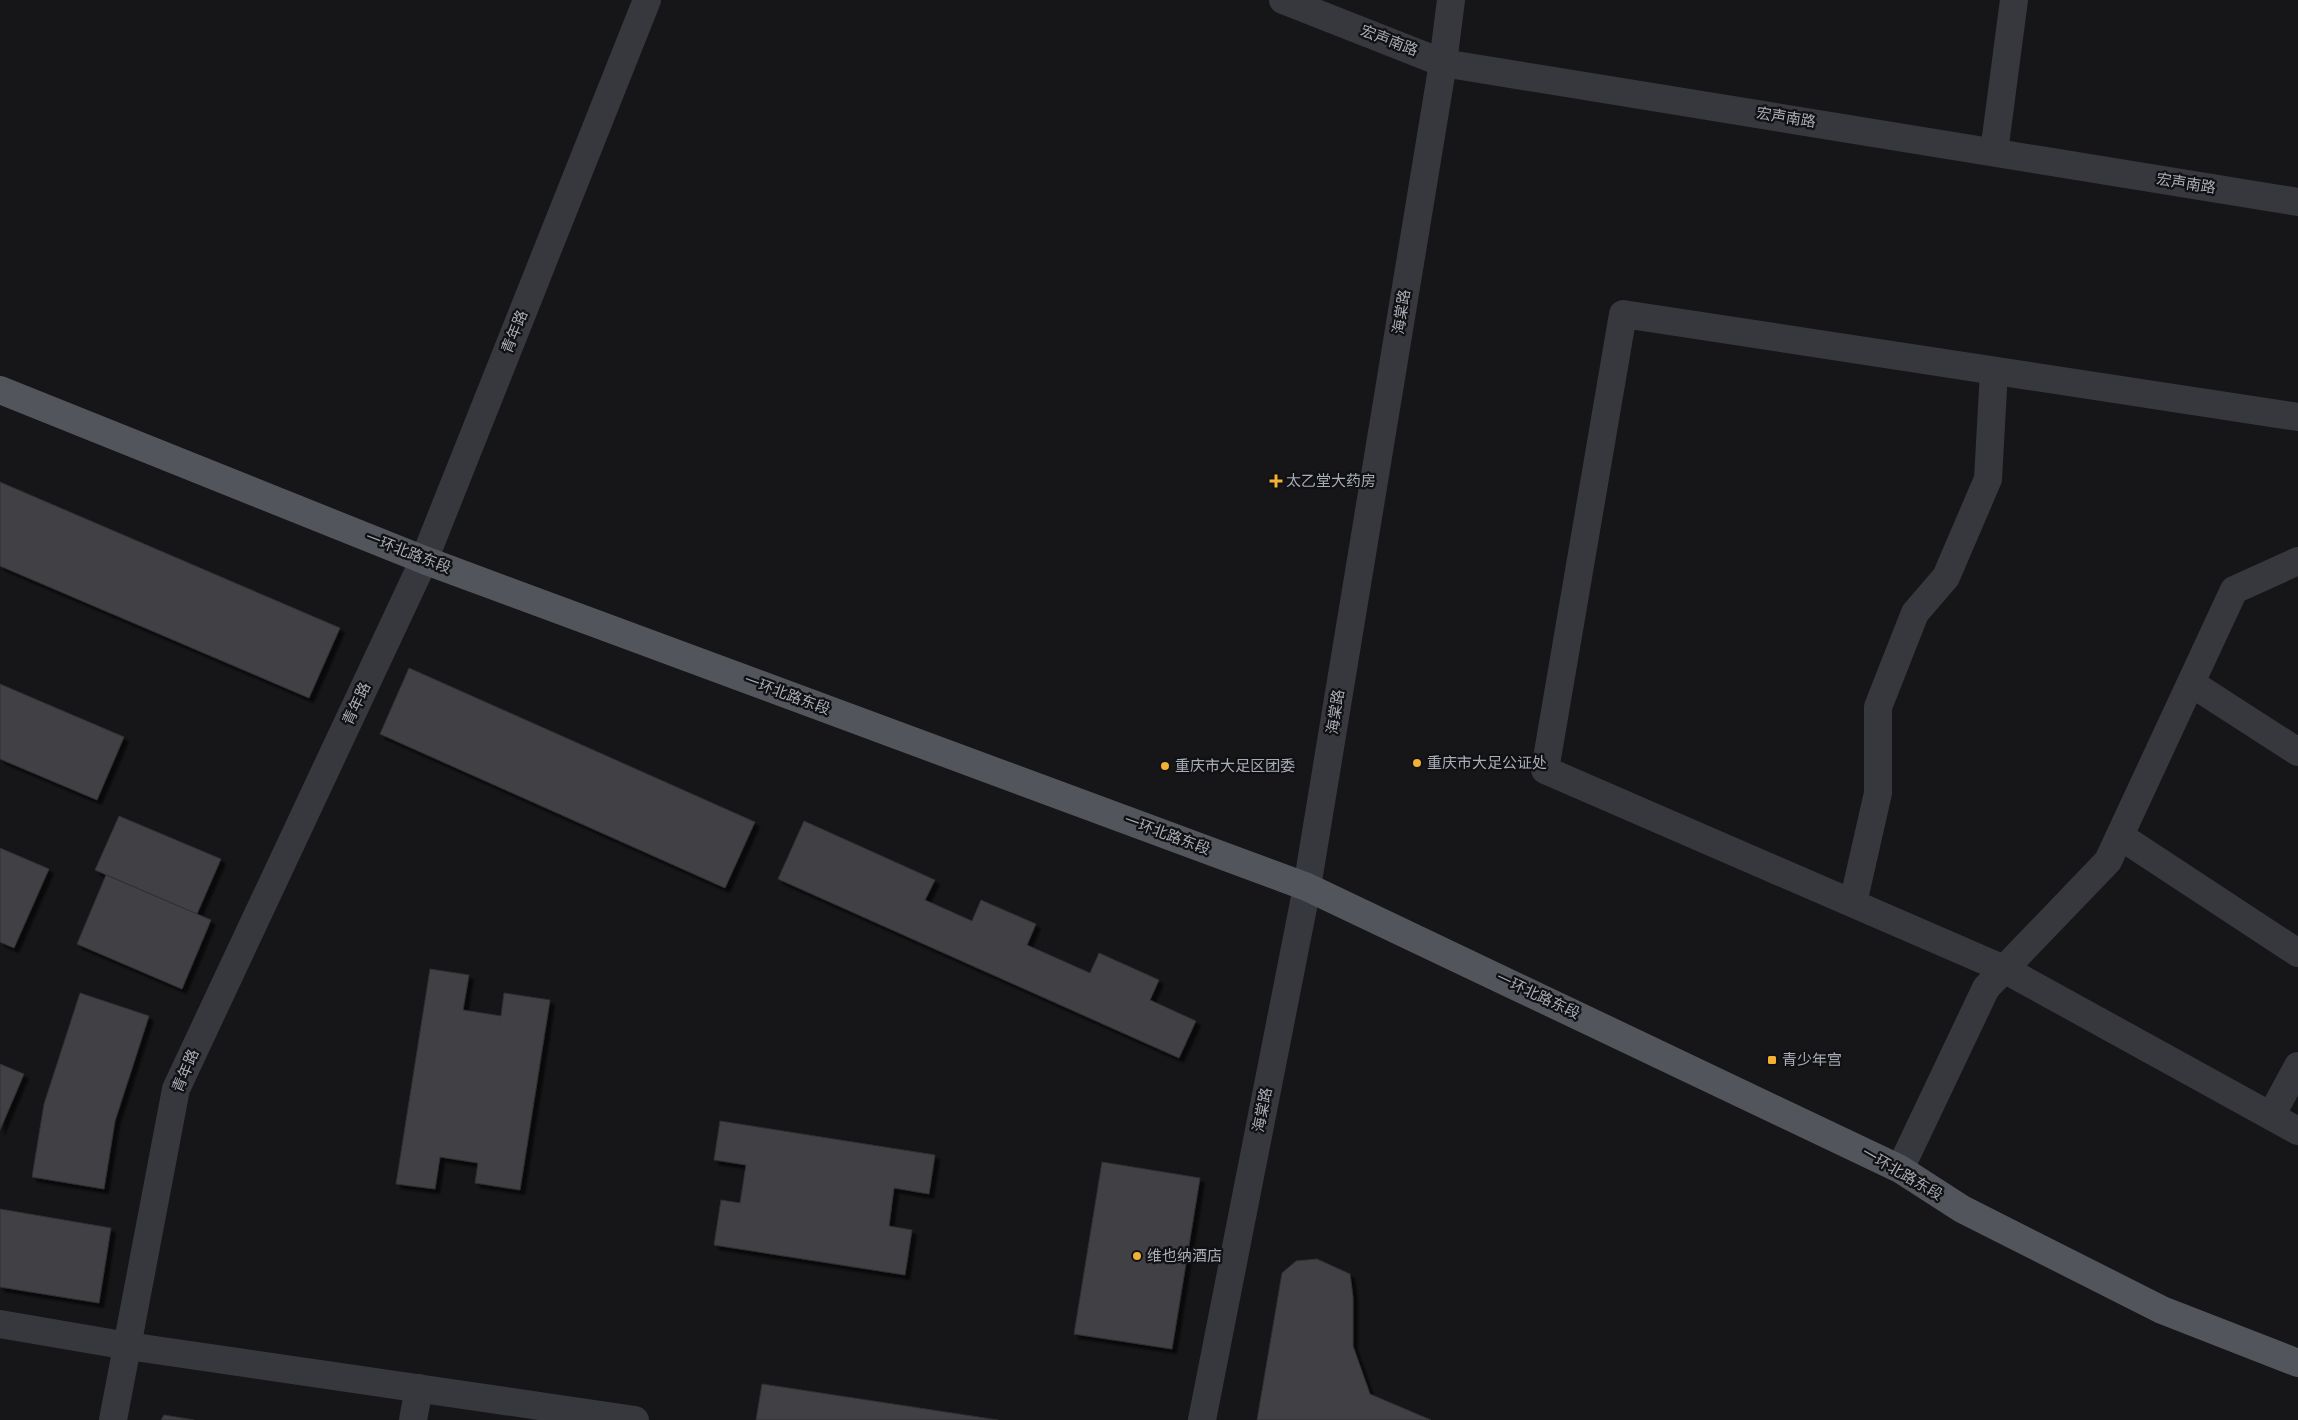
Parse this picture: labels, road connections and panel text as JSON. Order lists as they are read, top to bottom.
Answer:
{
  "streets": {
    "main road": ["一环北路东段"],
    "street": ["宏声南路", "海棠路", "青年路"]
  },
  "crossings": [
    ["宏声南路", "海棠路"],
    ["海棠路", "一环北路东段"],
    ["青年路", "一环北路东段"]
  ],
  "places": {
    "health": ["太乙堂大药房"],
    "other": ["重庆市大足公证处", "重庆市大足区团委", "维也纳酒店"],
    "transit": ["青少年宫"]
  }
}
